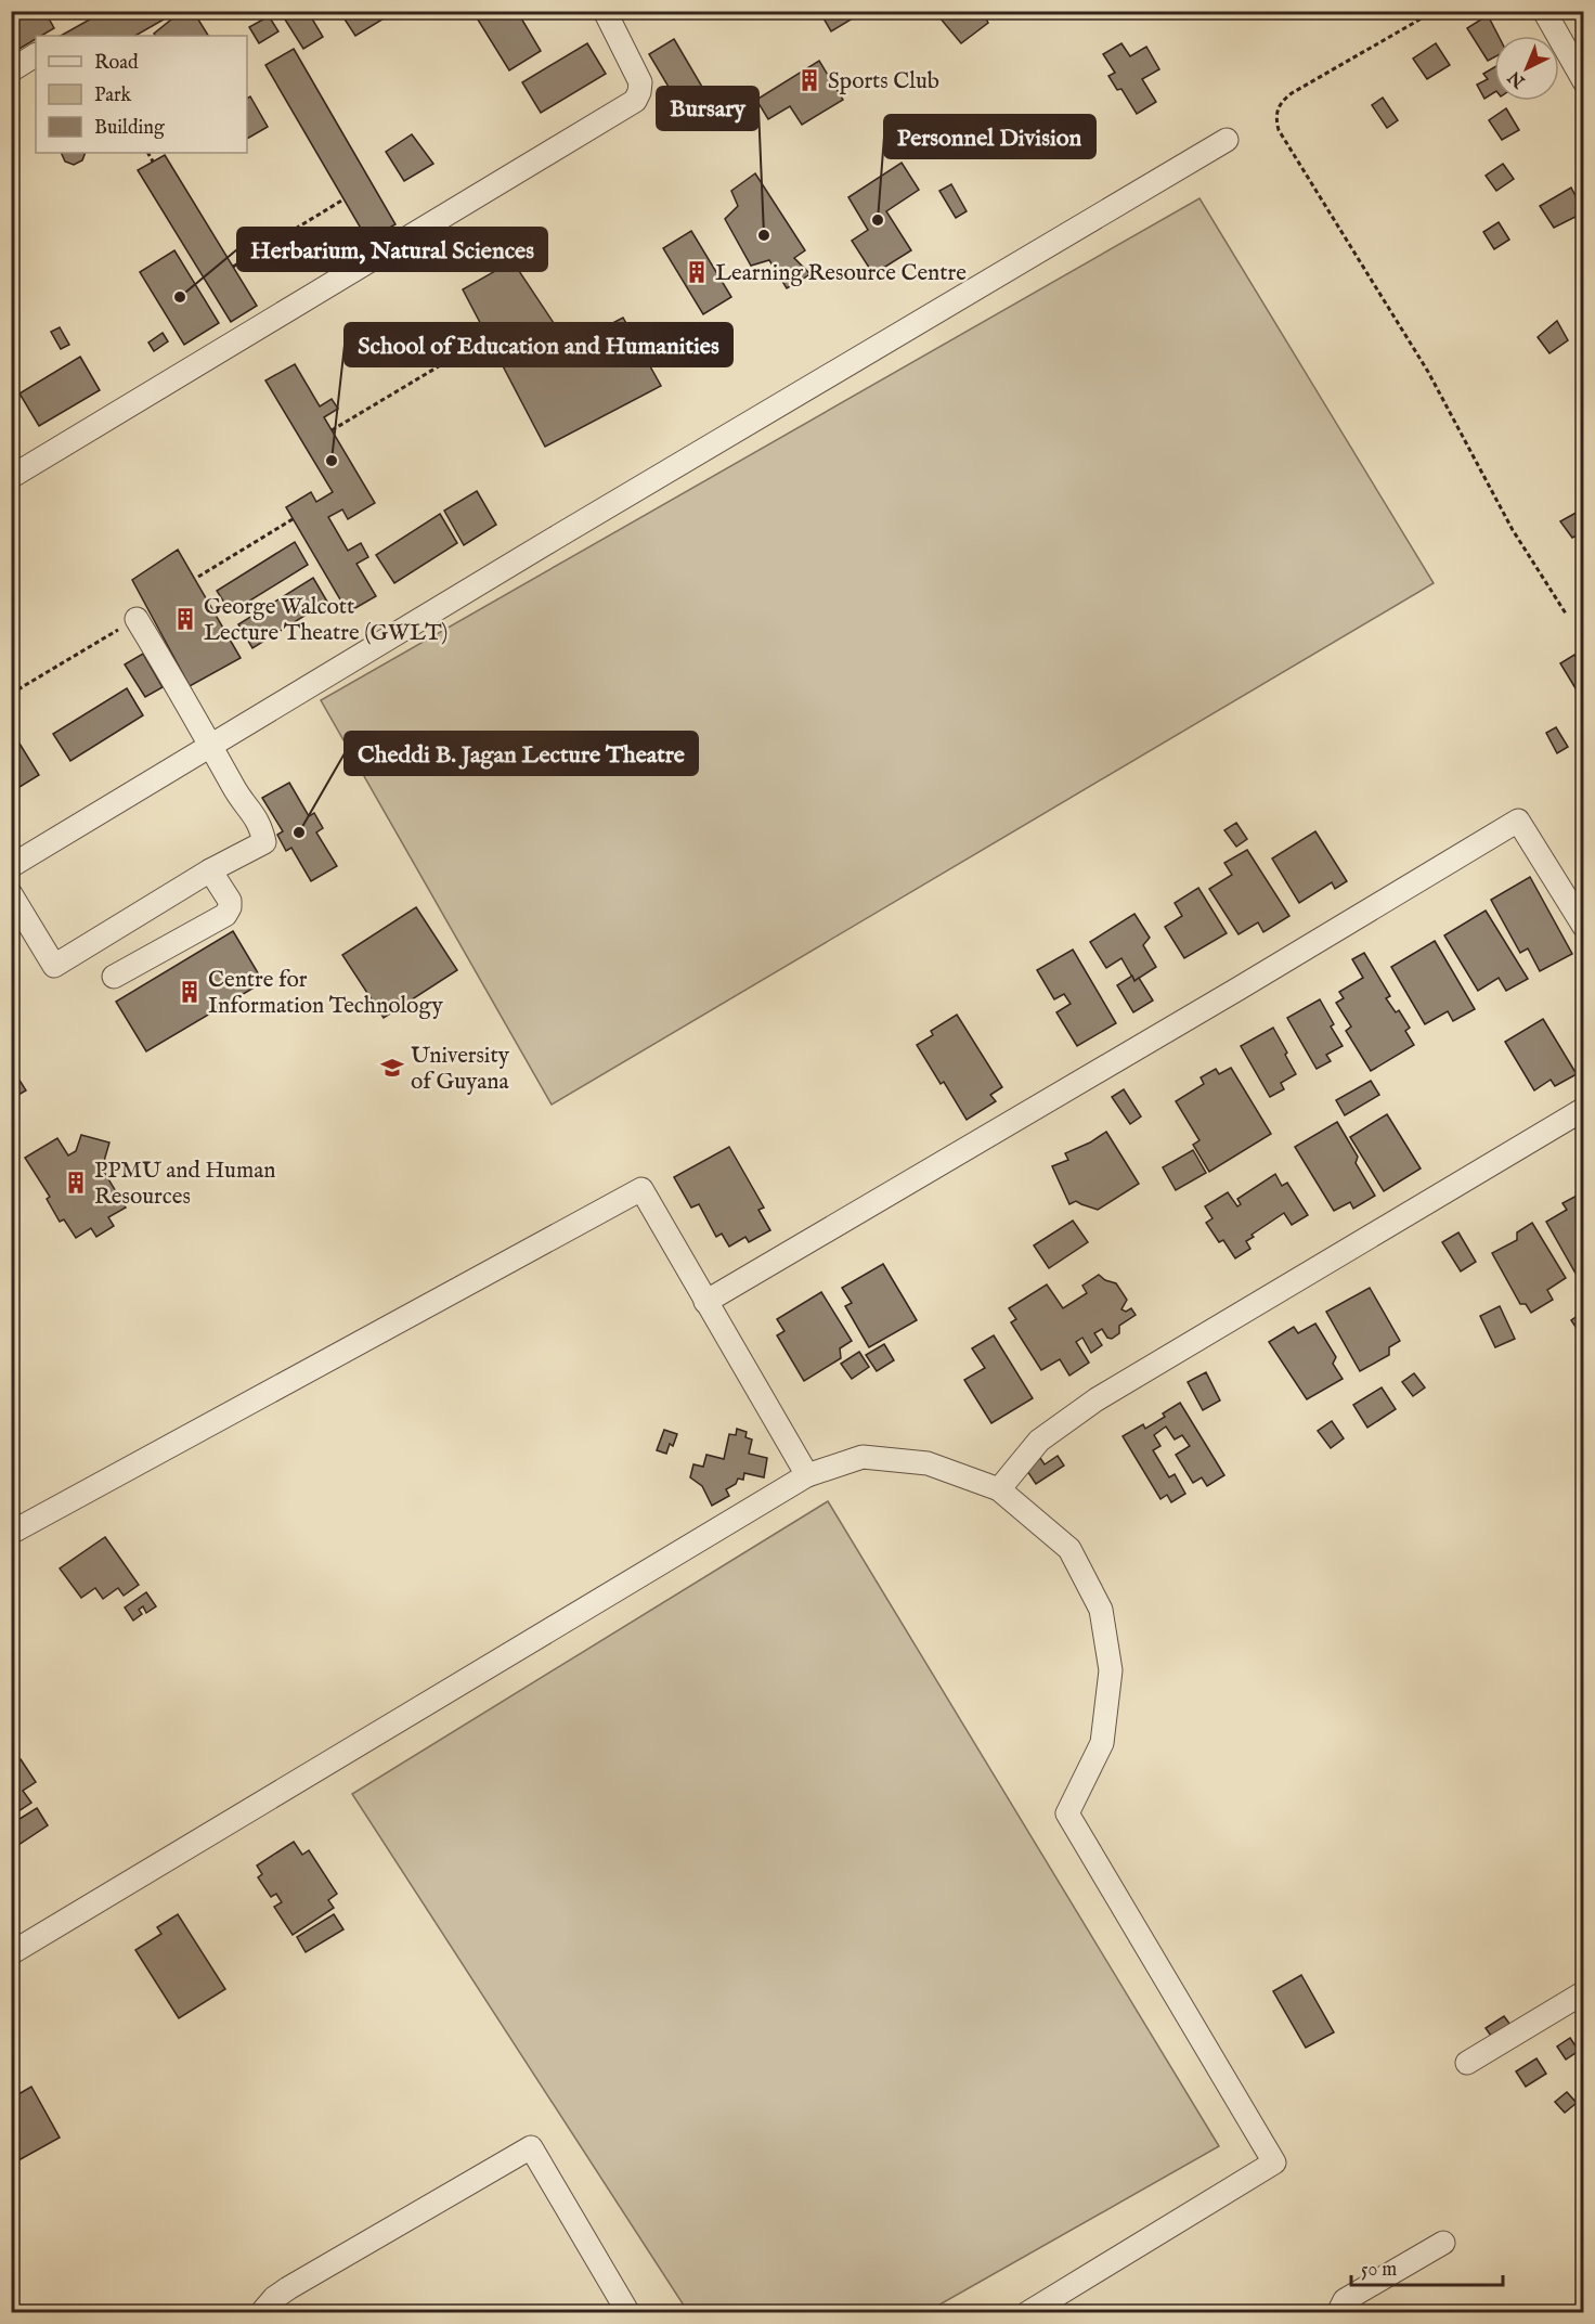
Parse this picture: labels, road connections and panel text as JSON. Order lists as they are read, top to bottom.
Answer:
{
  "places": {
    "building": [
      "Sports Club",
      "Learning Resource Centre",
      "George Walcott Lecture Theatre (GWLT)",
      "Centre for Information Technology",
      "PPMU and Human Resources"
    ],
    "other": [
      "Personnel Division",
      "Bursary",
      "Herbarium, Natural Sciences",
      "School of Education and Humanities",
      "Cheddi B. Jagan Lecture Theatre"
    ],
    "school or university": ["University of Guyana"]
  },
  "legend": ["Road", "Park", "Building"],
  "scale_bar": "50 m",
  "north": "bottom left"
}
